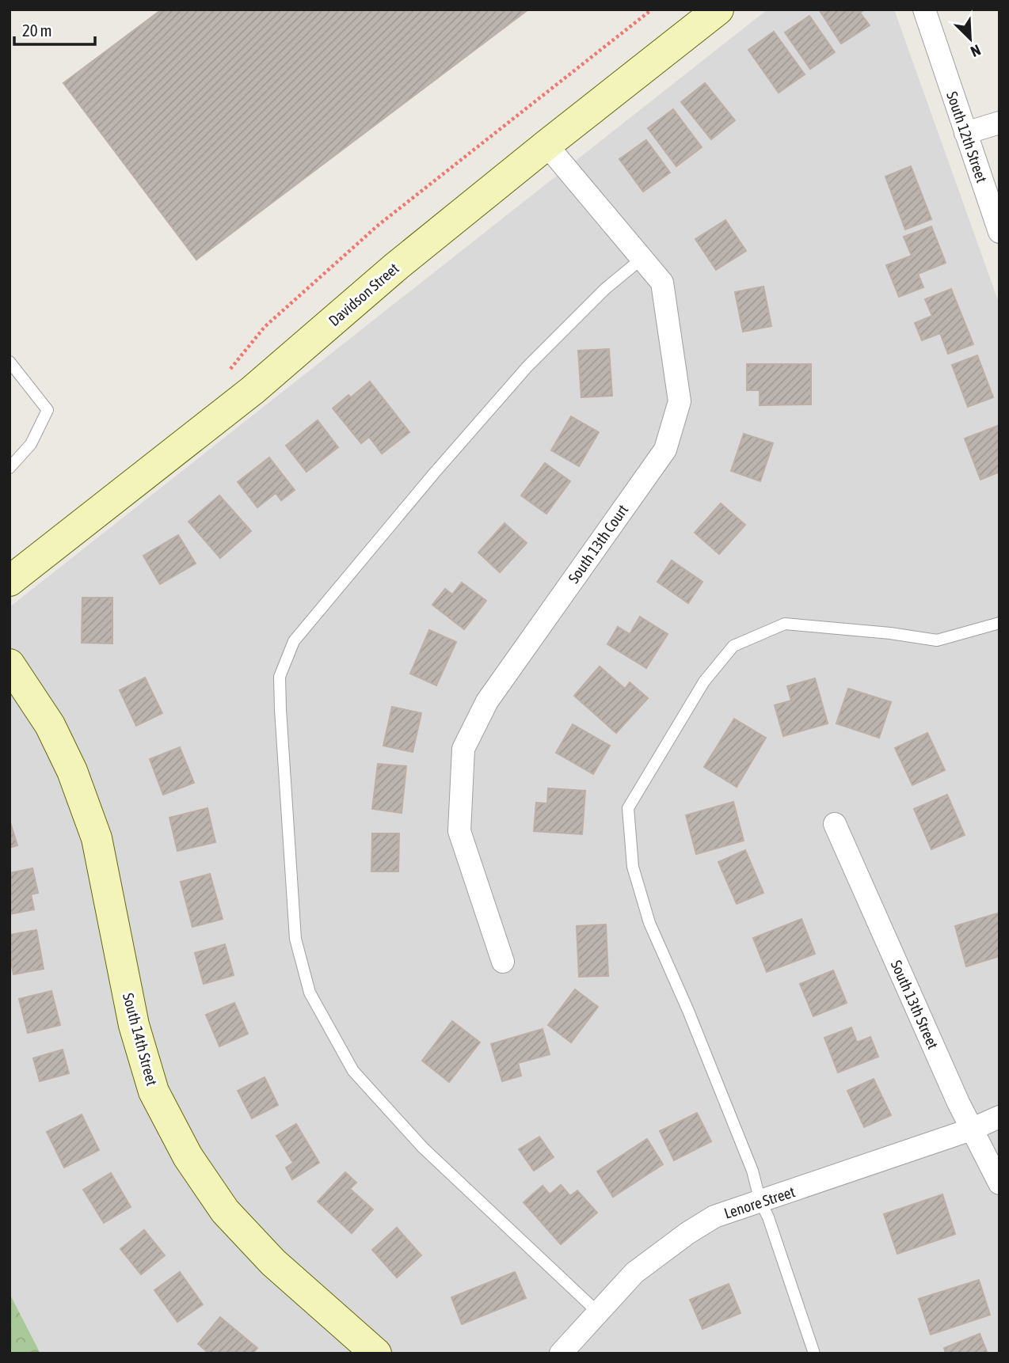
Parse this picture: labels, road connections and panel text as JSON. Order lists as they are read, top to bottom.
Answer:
{
  "streets": {
    "street": [
      "South 12th Street",
      "Davidson Street",
      "South 13th Court",
      "South 13th Street",
      "South 14th Street",
      "Lenore Street"
    ]
  },
  "crossings": [
    ["Davidson Street", "South 13th Court"],
    ["South 13th Street", "Lenore Street"]
  ],
  "scale_bar": "20 m",
  "north": "bottom right"
}
